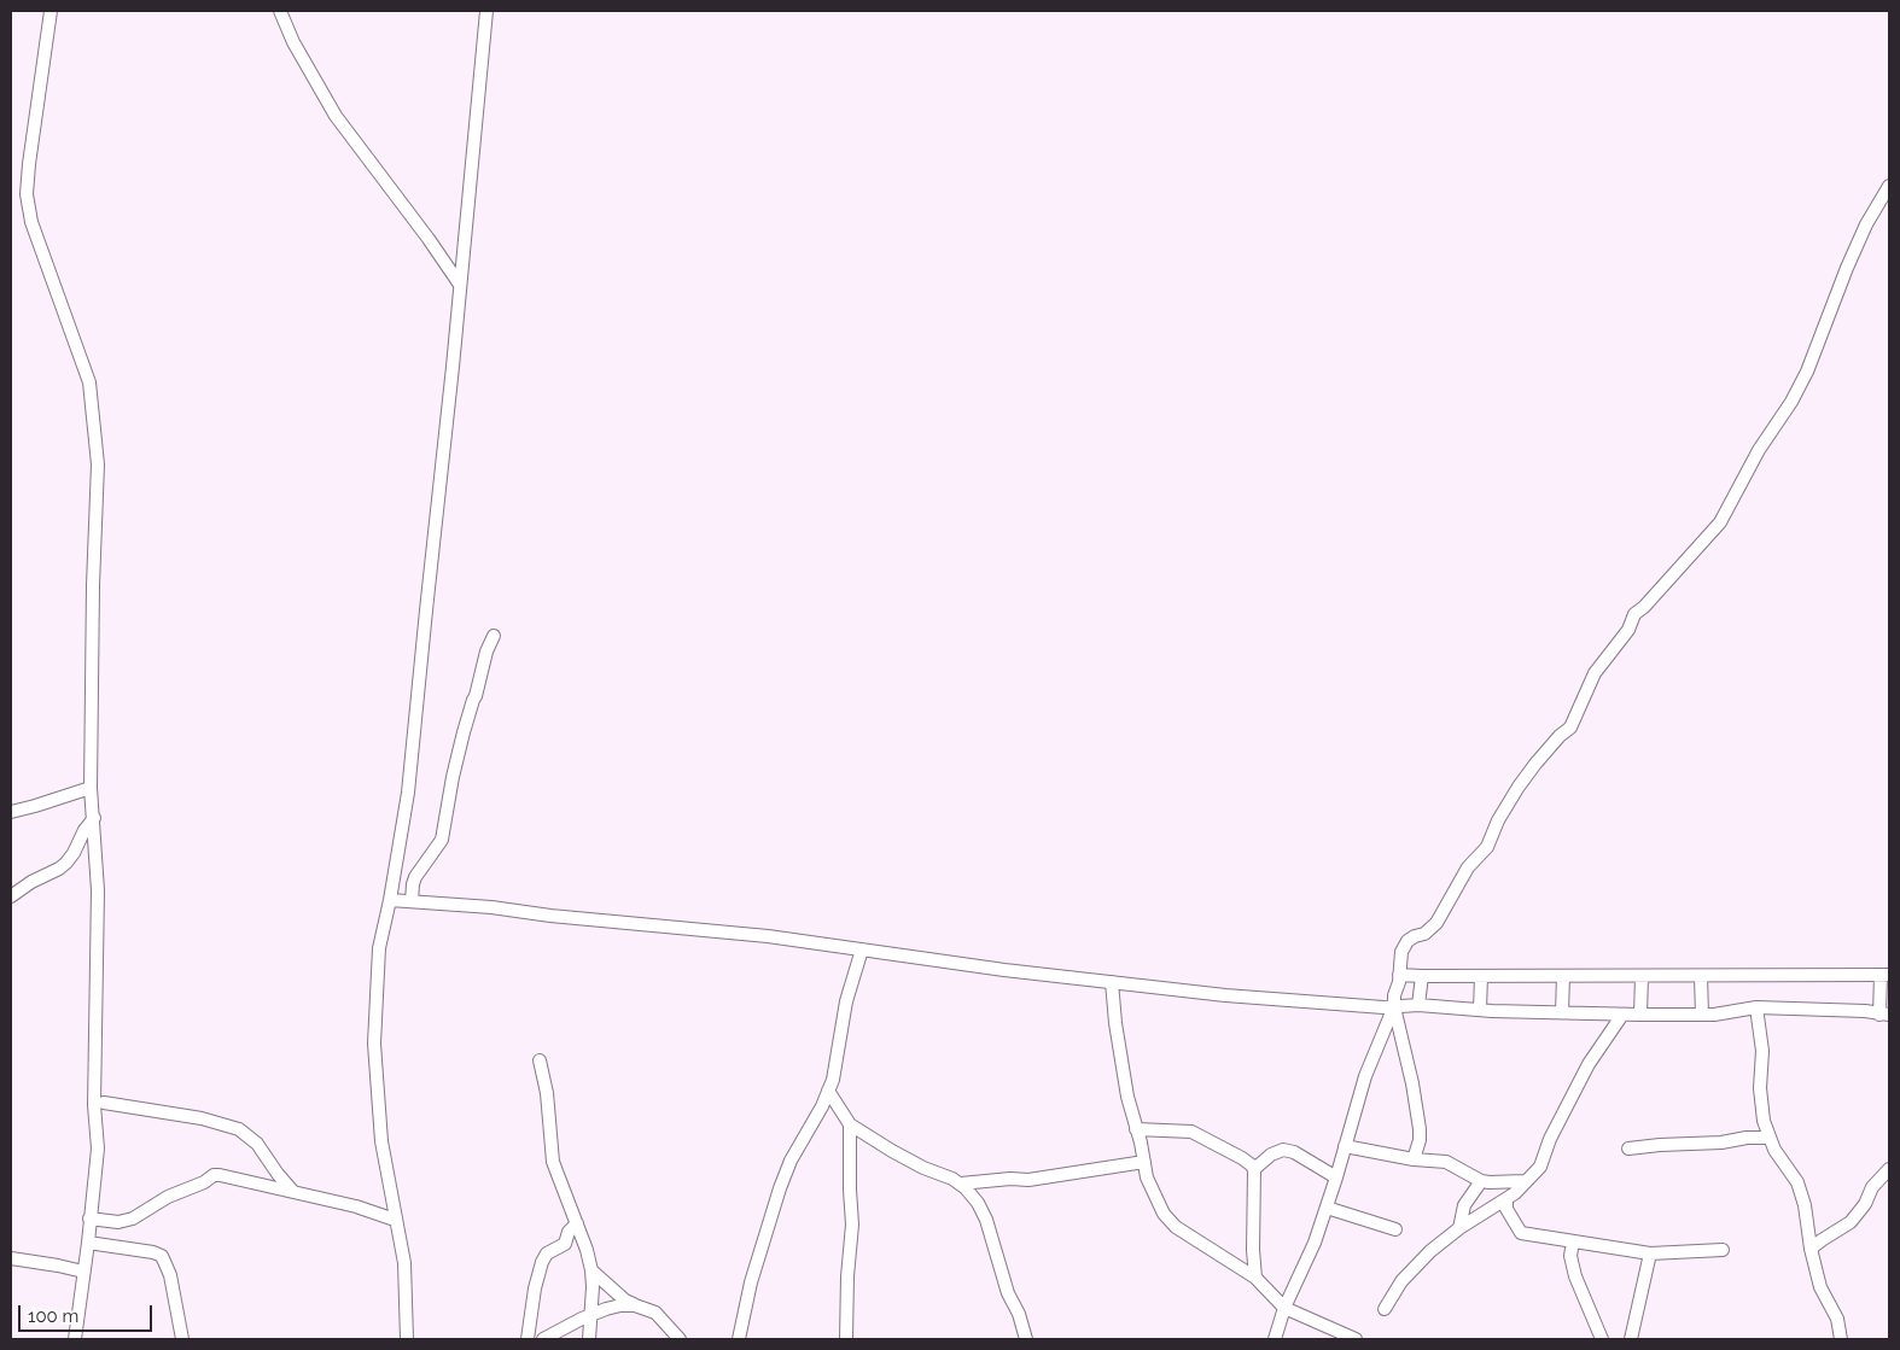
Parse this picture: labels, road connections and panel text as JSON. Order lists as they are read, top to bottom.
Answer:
{
  "scale_bar": "100 m"
}
